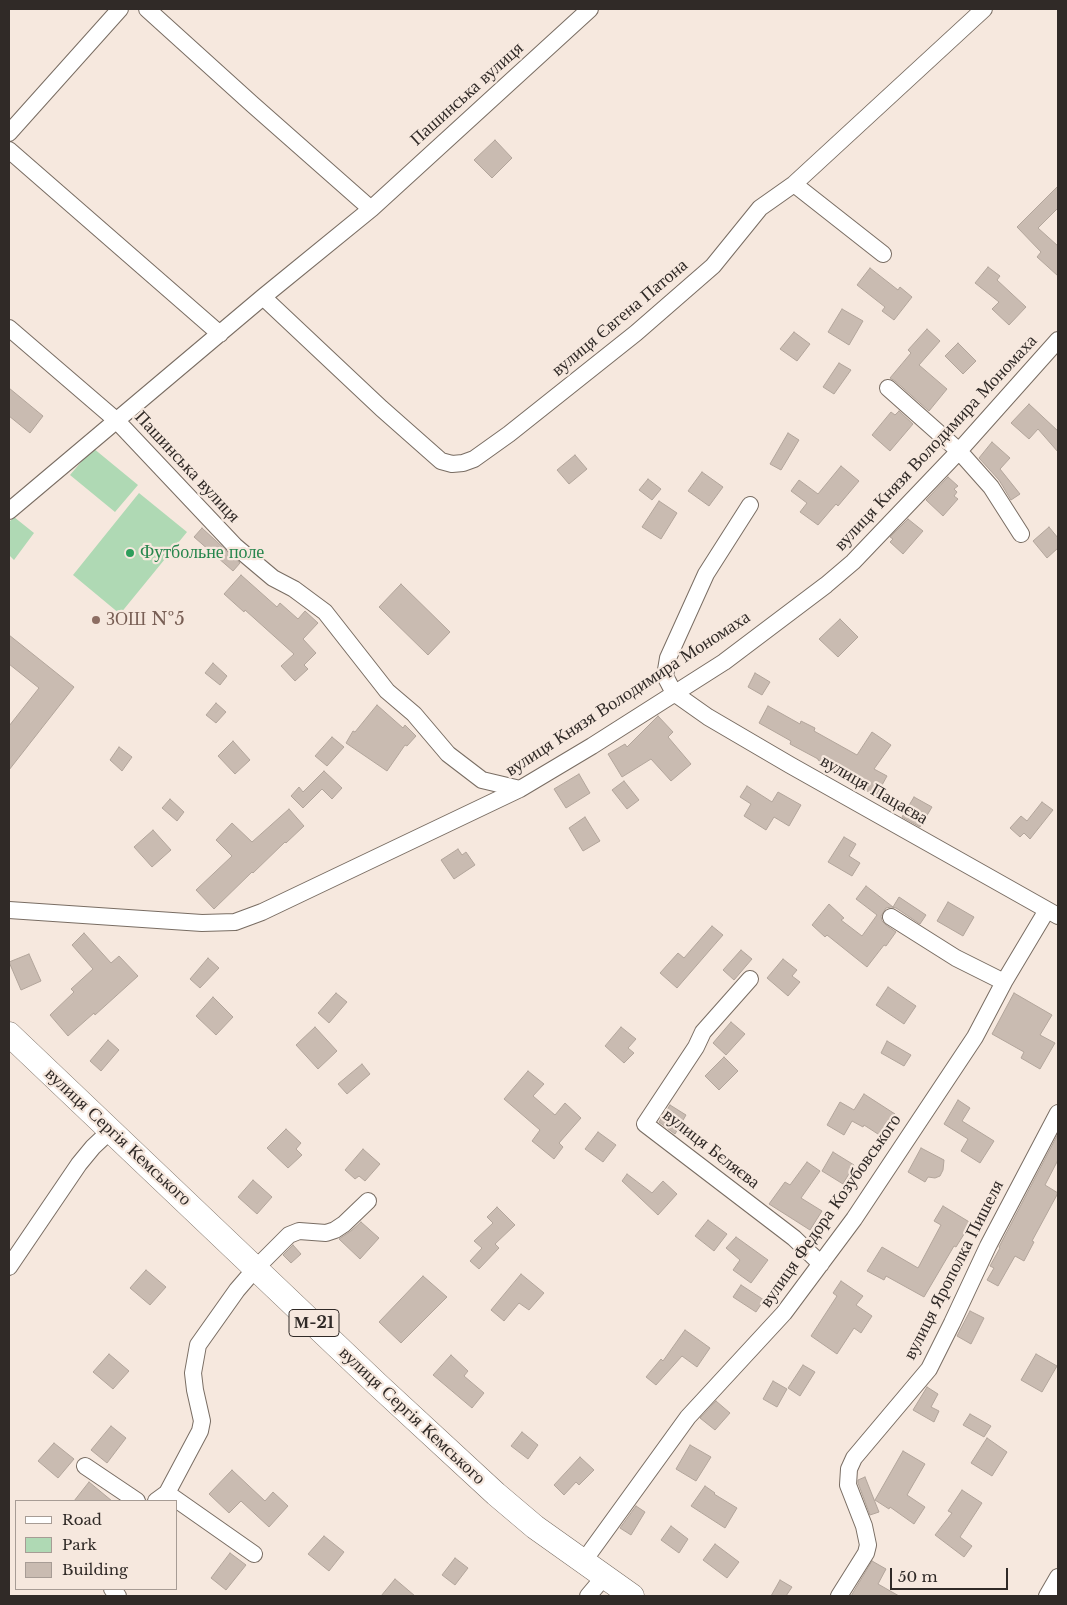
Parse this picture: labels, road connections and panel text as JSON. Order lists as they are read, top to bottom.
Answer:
{
  "streets": {
    "highway": ["вулиця Сергія Кемського", "М-21"],
    "street": [
      "Пашинська вулиця",
      "вулиця Євгена Патона",
      "вулиця Князя Володимира Мономаха",
      "вулиця Пацаєва",
      "вулиця Бєляєва",
      "вулиця Федора Козубовського",
      "вулиця Ярополка Пишеля"
    ]
  },
  "crossings": [
    ["Пашинська вулиця", "вулиця Євгена Патона"],
    ["Пашинська вулиця", "вулиця Князя Володимира Мономаха"],
    ["вулиця Князя Володимира Мономаха", "вулиця Пацаєва"],
    ["вулиця Пацаєва", "вулиця Федора Козубовського"],
    ["вулиця Сергія Кемського", "вулиця Федора Козубовського"],
    ["вулиця Бєляєва", "вулиця Федора Козубовського"]
  ],
  "places": ["Футбольне поле", "ЗОШ №5"],
  "legend": ["Road", "Park", "Building"],
  "scale_bar": "50 m"
}
